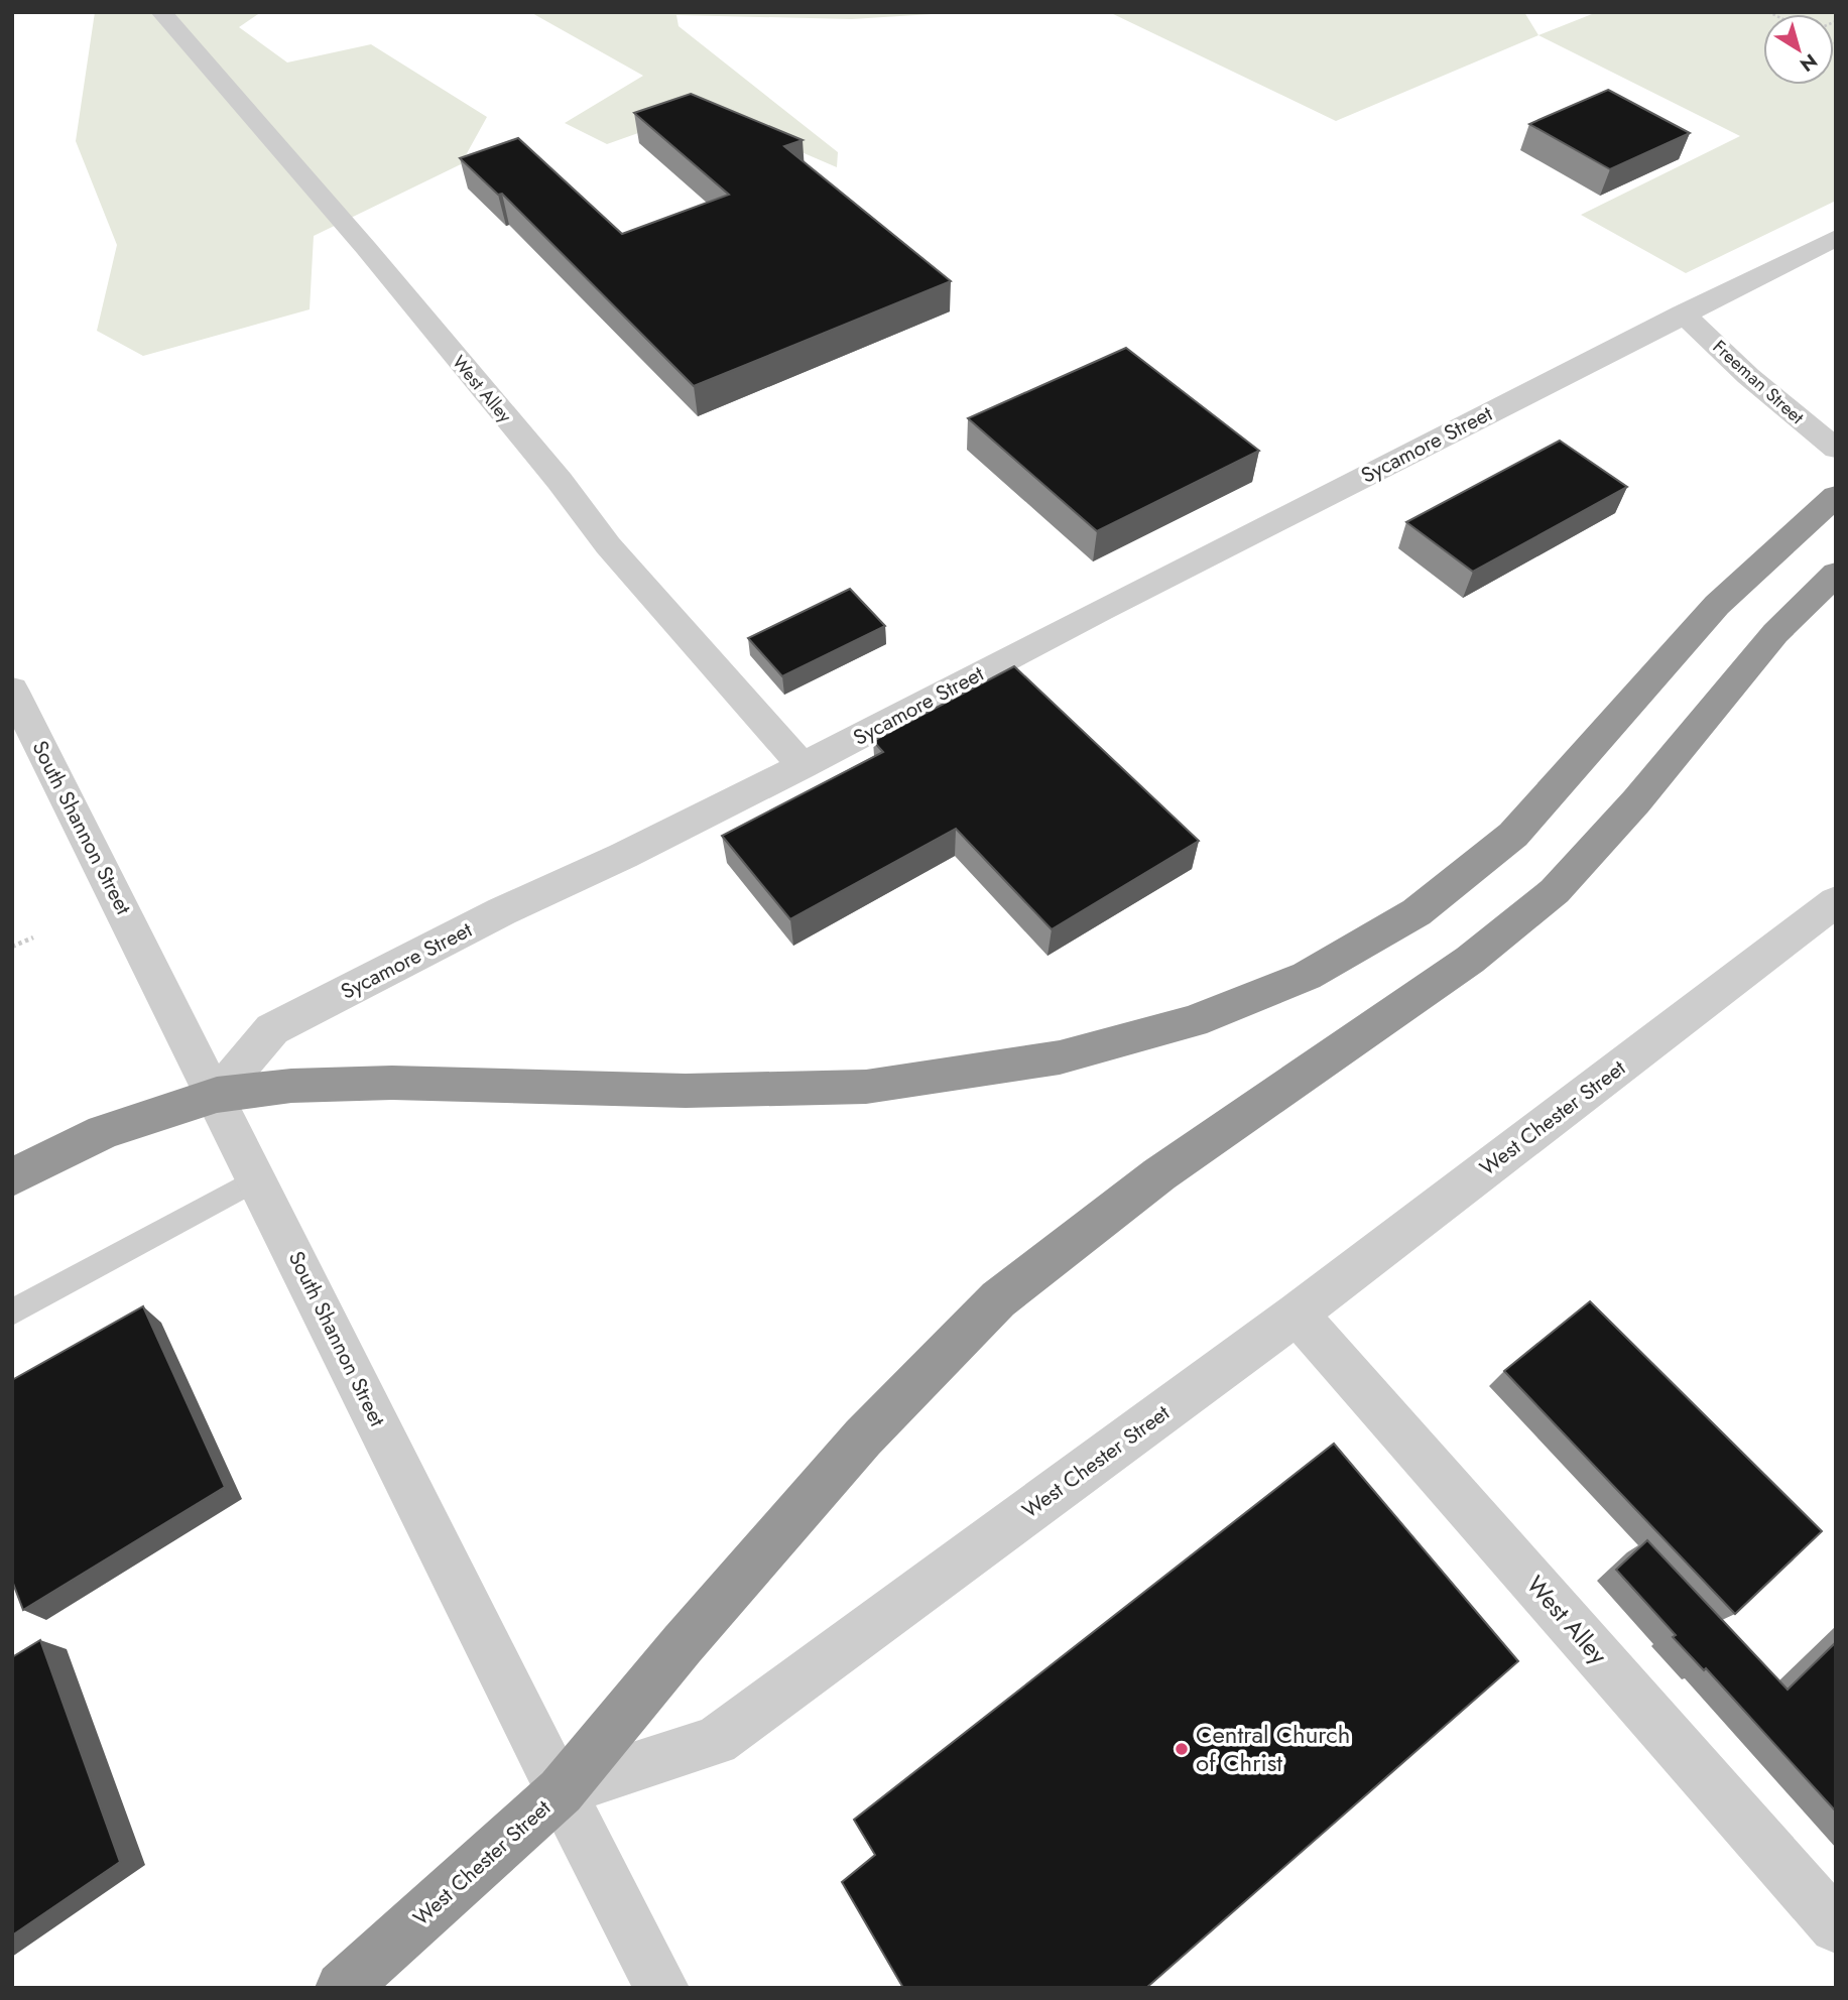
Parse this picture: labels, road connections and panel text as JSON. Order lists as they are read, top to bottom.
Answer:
{
  "streets": {
    "highway": ["West Chester Street"],
    "street": [
      "Freeman Street",
      "West Alley",
      "Sycamore Street",
      "South Shannon Street"
    ]
  },
  "crossings": [
    ["Freeman Street", "Sycamore Street"],
    ["West Alley", "Sycamore Street"],
    ["West Alley", "West Chester Street"],
    ["Sycamore Street", "South Shannon Street"],
    ["South Shannon Street", "West Chester Street"]
  ],
  "places": ["Central Church of Christ"],
  "north": "bottom right"
}
